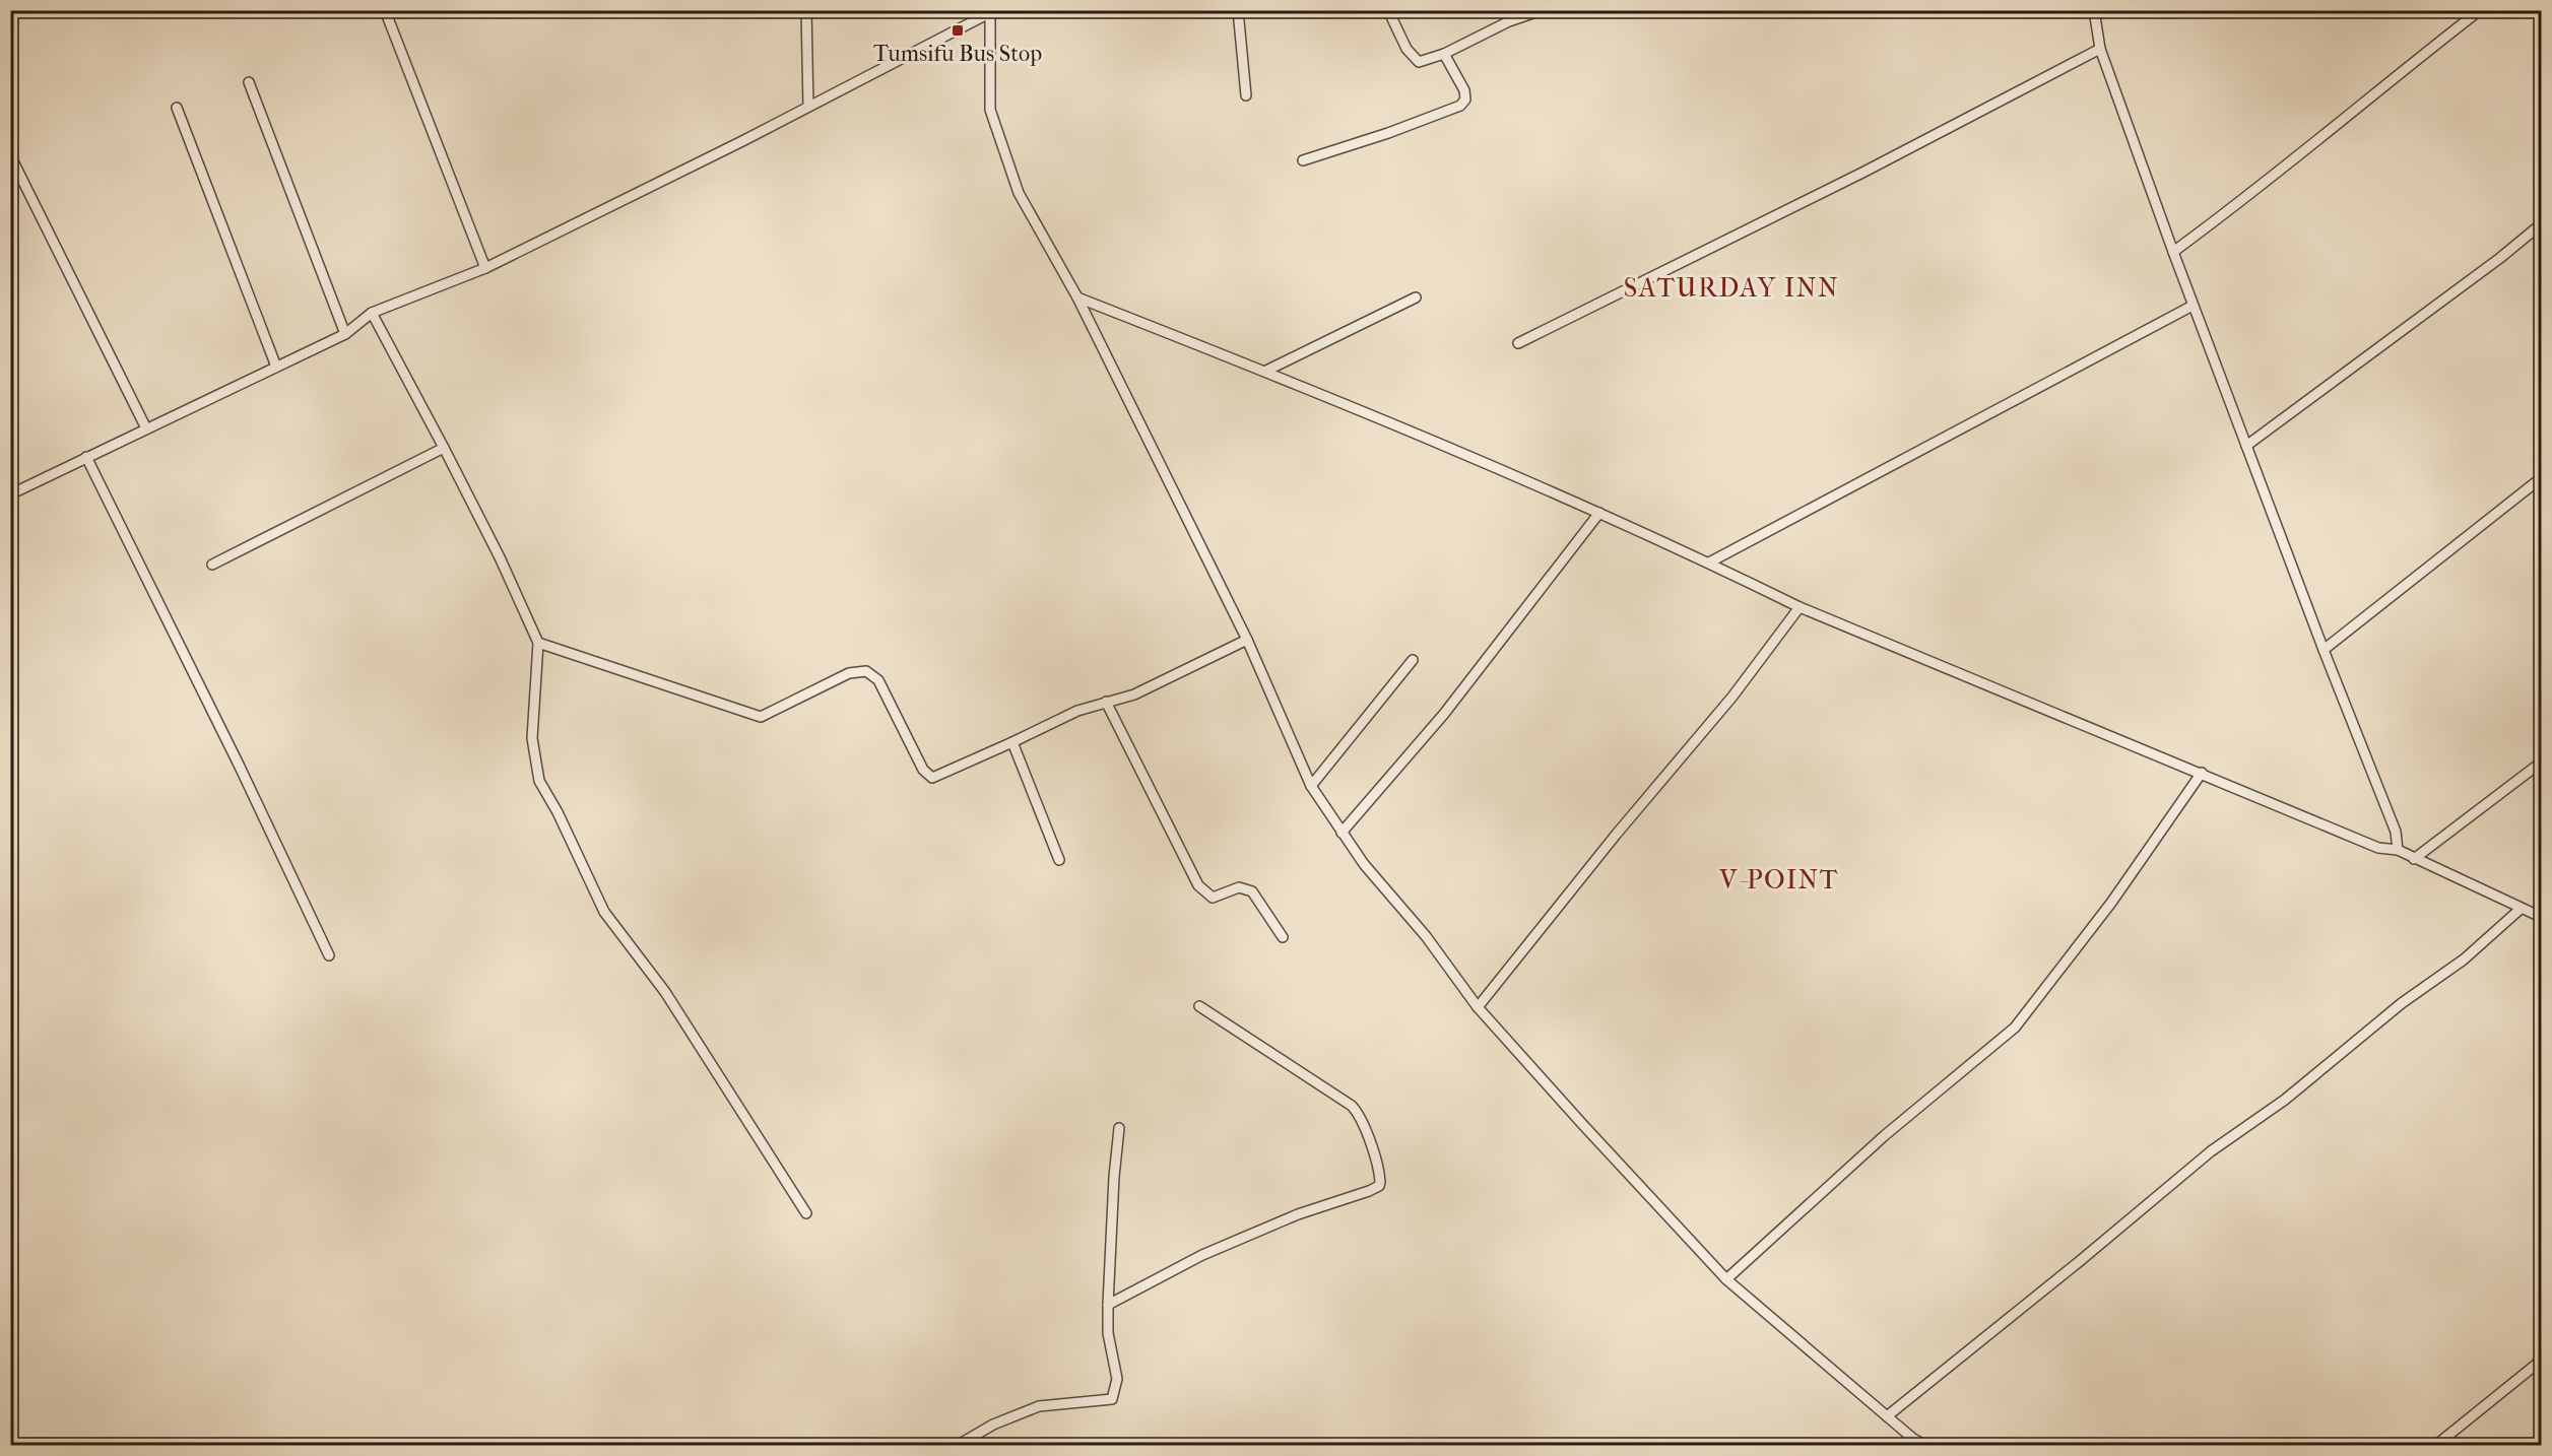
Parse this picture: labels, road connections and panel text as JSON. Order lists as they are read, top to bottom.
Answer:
{
  "districts": ["SATURDAY INN", "V-POINT"],
  "places": {
    "transit": ["Tumsifu Bus Stop"]
  }
}
